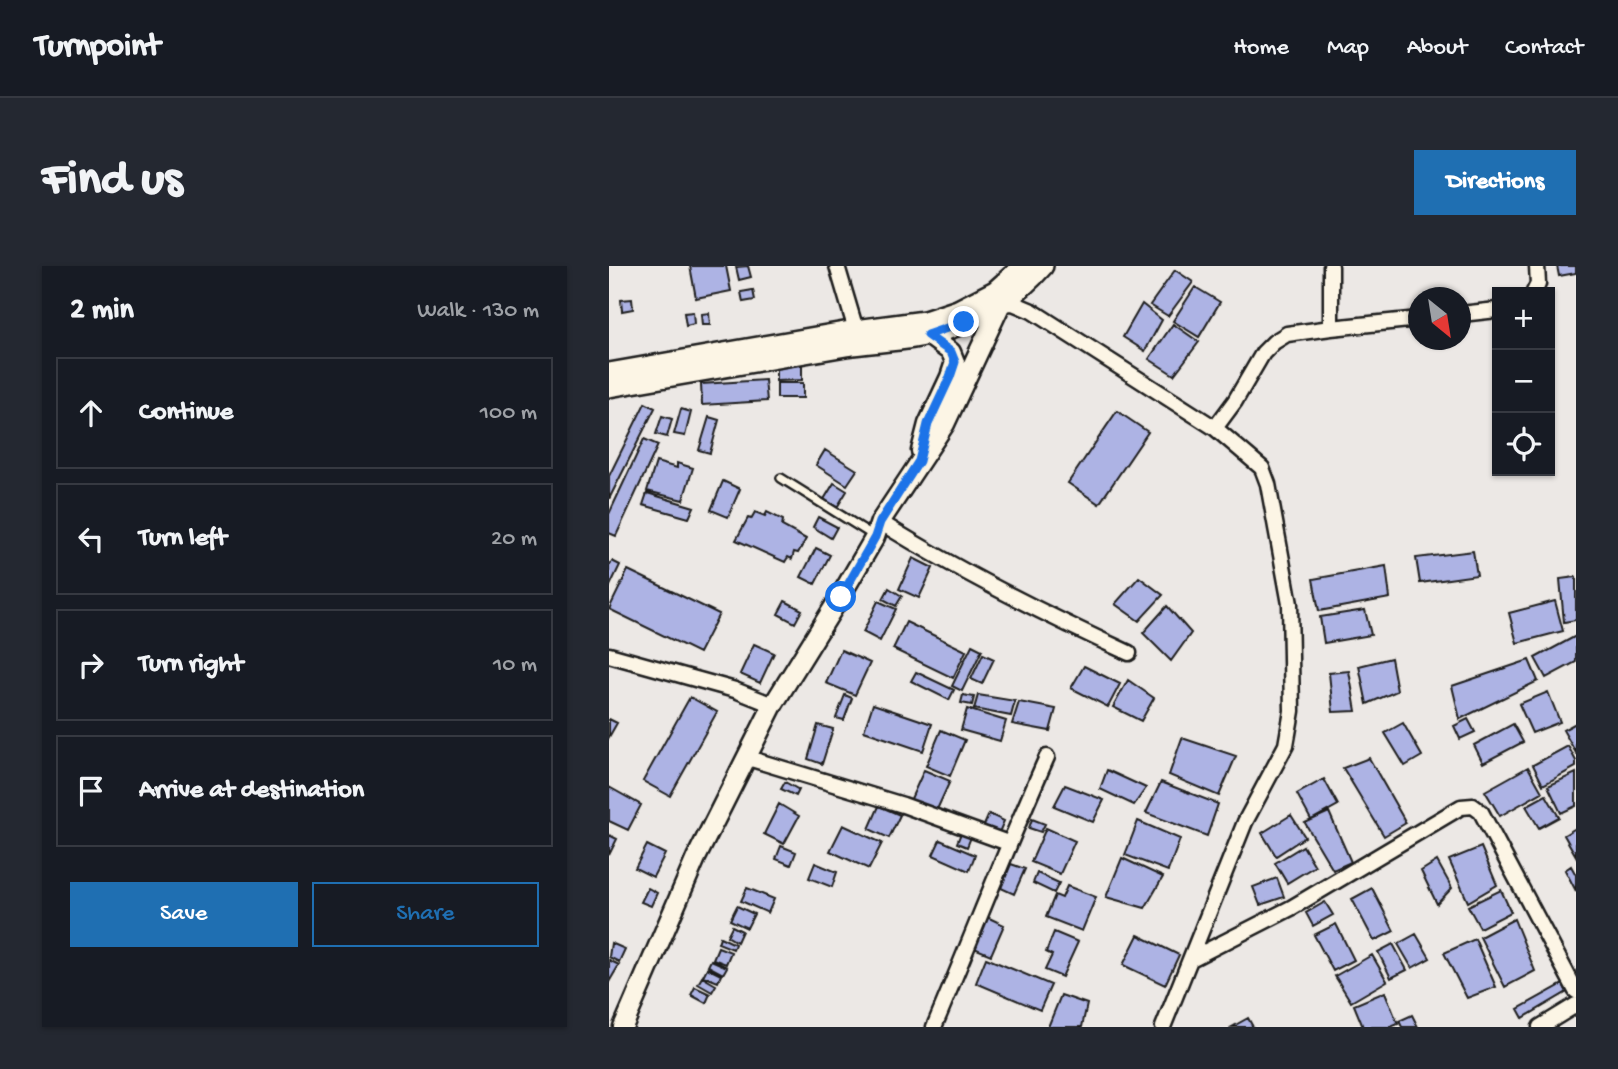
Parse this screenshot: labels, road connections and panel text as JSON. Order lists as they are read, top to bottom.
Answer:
{
  "north": "bottom right",
  "page": {
    "header": "Turnpoint",
    "nav": [
      "Home",
      "Map",
      "About",
      "Contact"
    ],
    "buttons": [
      "Directions",
      ["Save", "Share"]
    ],
    "title": "Find us",
    "heading": ["2 min", "Walk · 130 m"],
    "map_buttons": ["+", "−"],
    "list": [
      ["Continue", "100 m"],
      ["Turn left", "20 m"],
      ["Turn right", "10 m"],
      "Arrive at destination"
    ]
  }
}
